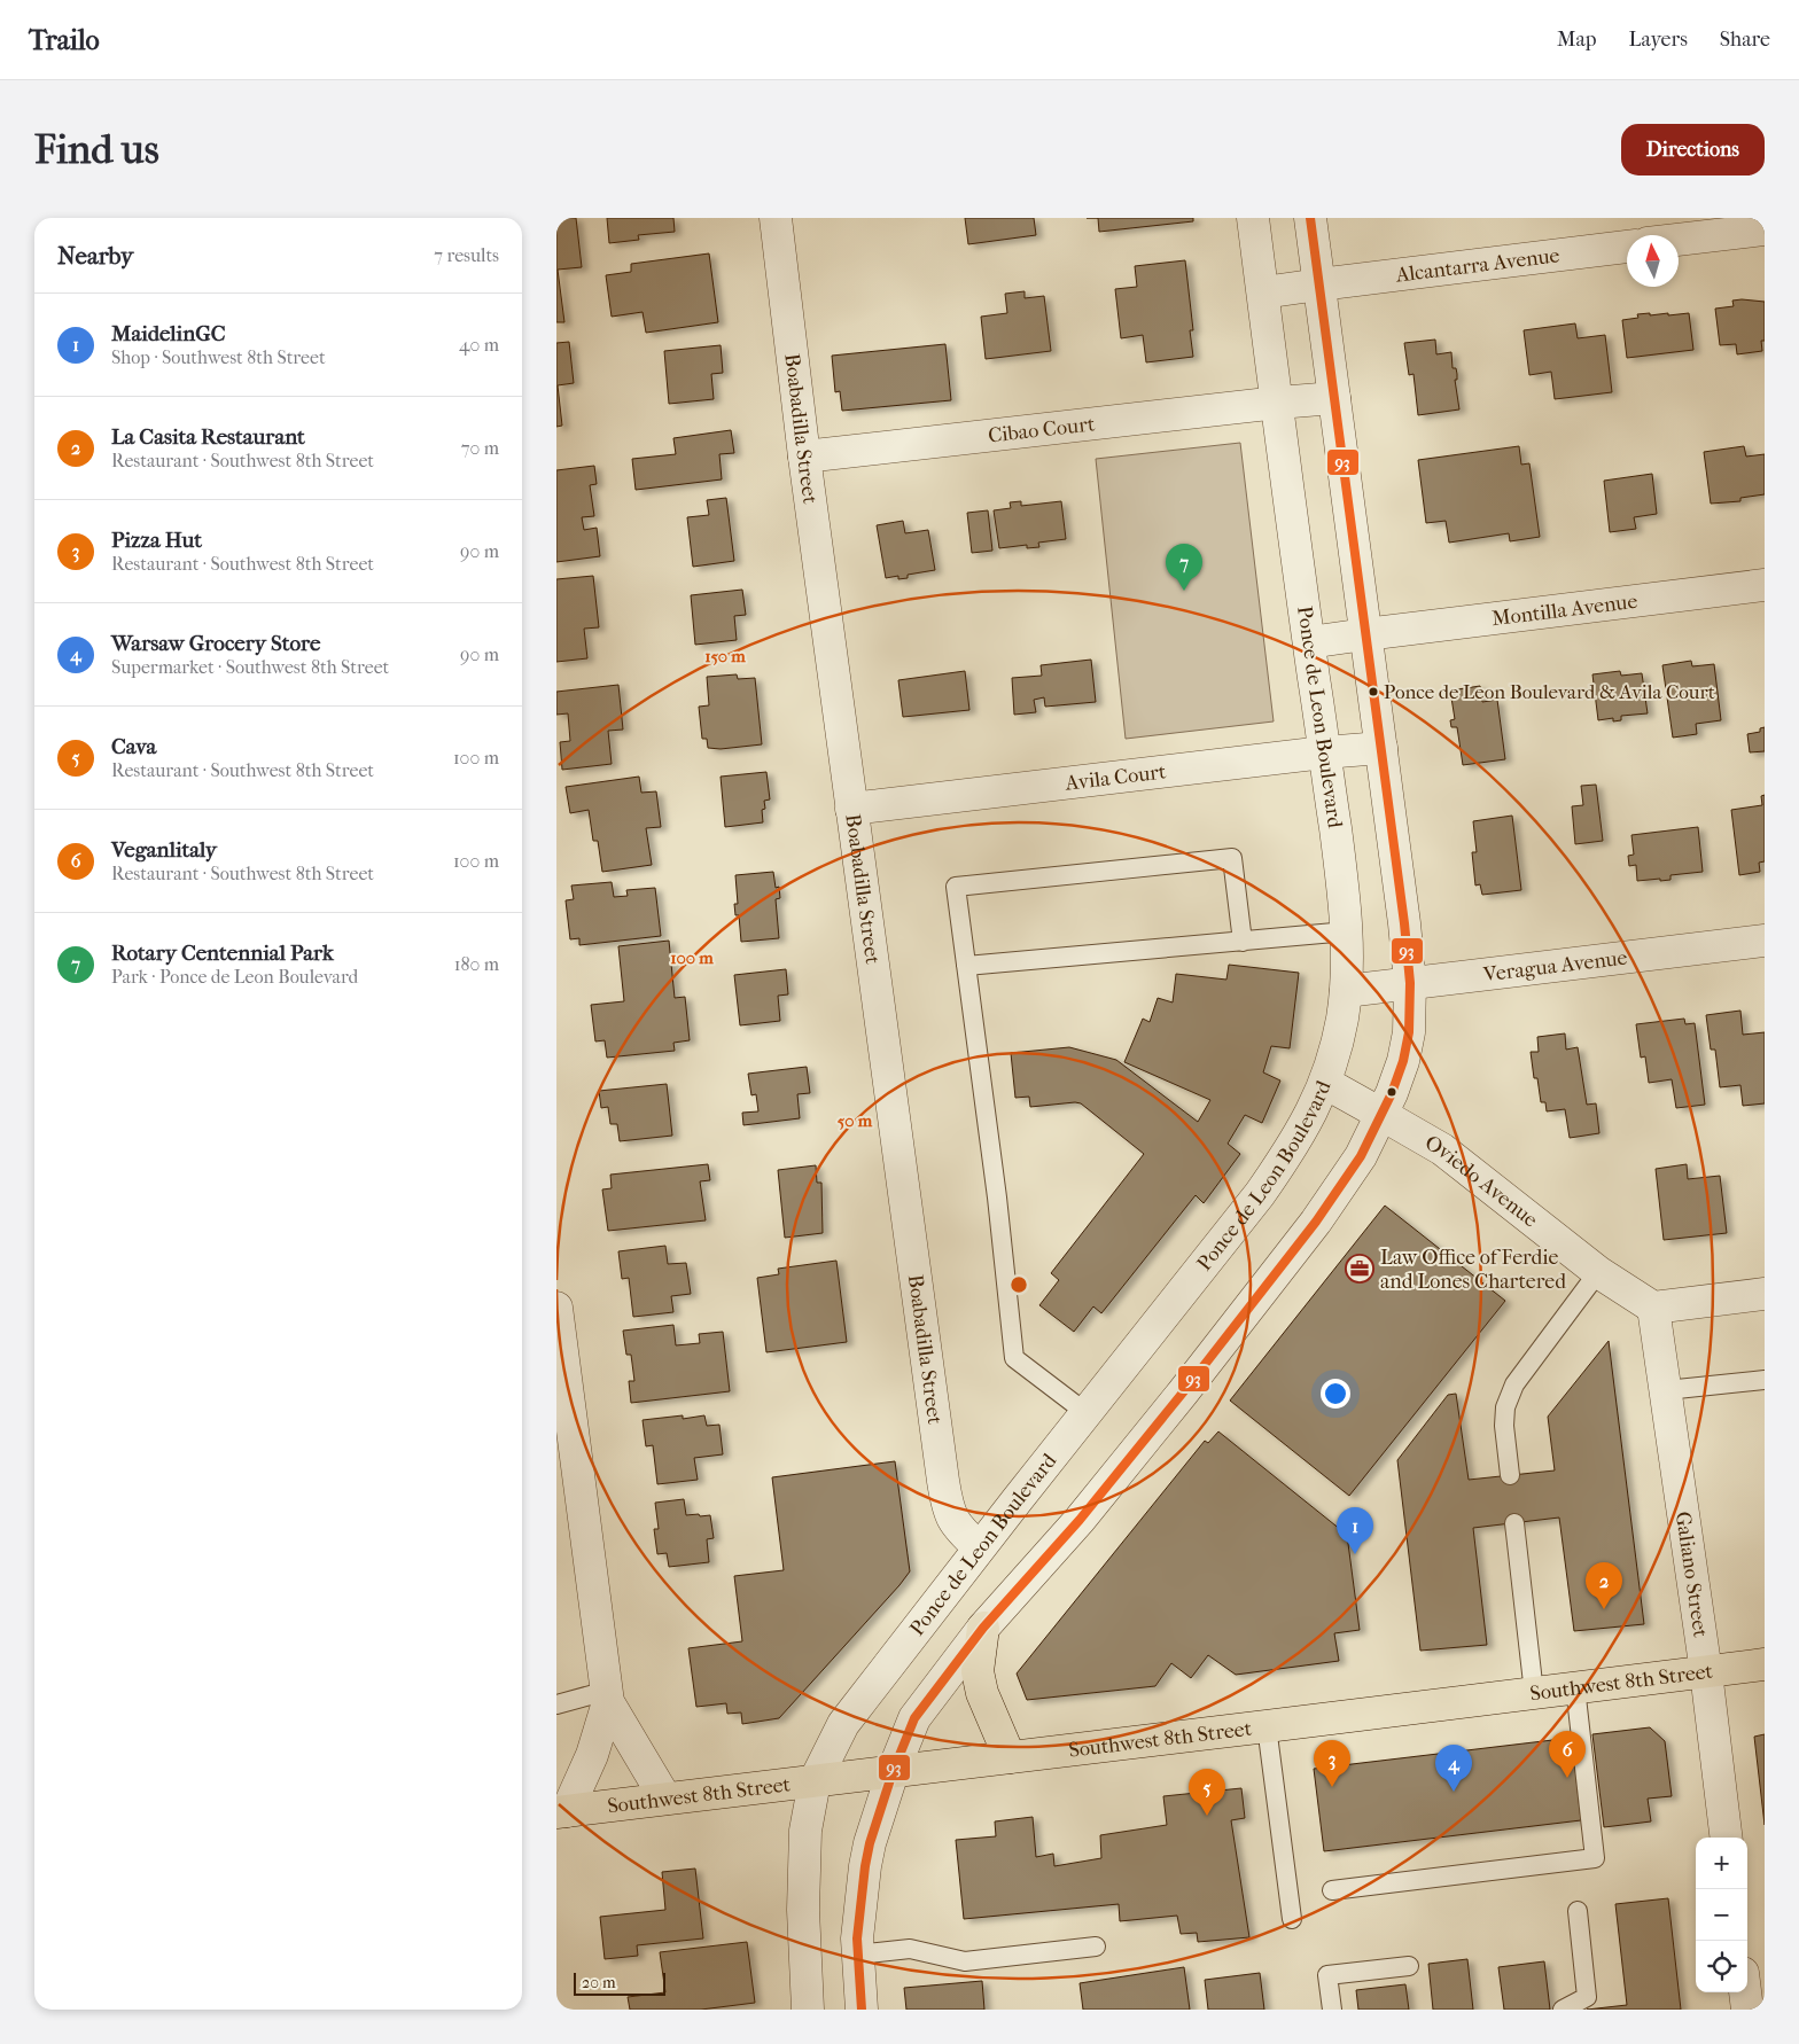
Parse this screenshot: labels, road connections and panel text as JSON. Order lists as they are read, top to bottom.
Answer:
{
  "streets": {
    "main road": ["Southwest 8th Street"],
    "street": [
      "Alcantarra Avenue",
      "Boabadilla Street",
      "Cibao Court",
      "Montilla Avenue",
      "Ponce de Leon Boulevard",
      "Avila Court",
      "Veragua Avenue",
      "Oviedo Avenue",
      "Galiano Street"
    ]
  },
  "crossings": [
    ["Alcantarra Avenue", "Ponce de Leon Boulevard"],
    ["Boabadilla Street", "Cibao Court"],
    ["Boabadilla Street", "Ponce de Leon Boulevard"],
    ["Boabadilla Street", "Avila Court"],
    ["Cibao Court", "Ponce de Leon Boulevard"],
    ["Montilla Avenue", "Ponce de Leon Boulevard"],
    ["Ponce de Leon Boulevard", "Avila Court"],
    ["Ponce de Leon Boulevard", "Veragua Avenue"],
    ["Ponce de Leon Boulevard", "Oviedo Avenue"],
    ["Ponce de Leon Boulevard", "Southwest 8th Street"],
    ["Oviedo Avenue", "Galiano Street"],
    ["Galiano Street", "Southwest 8th Street"]
  ],
  "places": {
    "other": ["Ponce de Leon Boulevard & Avila Court"],
    "office": ["Law Office of Ferdie and Lones Chartered"]
  },
  "lines": ["transit line 93"],
  "scale_bar": "20 m",
  "north": "top",
  "page": {
    "header": "Trailo",
    "nav": ["Map", "Layers", "Share"],
    "buttons": "Directions",
    "title": "Find us",
    "heading": ["Nearby", "7 results"],
    "list": [
      {
        "mark": "1",
        "name": "MaidelinGC",
        "note": "Shop · Southwest 8th Street",
        "value": "40 m"
      },
      {
        "mark": "2",
        "name": "La Casita Restaurant",
        "note": "Restaurant · Southwest 8th Street",
        "value": "70 m"
      },
      {
        "mark": "3",
        "name": "Pizza Hut",
        "note": "Restaurant · Southwest 8th Street",
        "value": "90 m"
      },
      {
        "mark": "4",
        "name": "Warsaw Grocery Store",
        "note": "Supermarket · Southwest 8th Street",
        "value": "90 m"
      },
      {
        "mark": "5",
        "name": "Cava",
        "note": "Restaurant · Southwest 8th Street",
        "value": "100 m"
      },
      {
        "mark": "6",
        "name": "Veganlitaly",
        "note": "Restaurant · Southwest 8th Street",
        "value": "100 m"
      },
      {
        "mark": "7",
        "name": "Rotary Centennial Park",
        "note": "Park · Ponce de Leon Boulevard",
        "value": "180 m"
      }
    ],
    "pins": [
      "7",
      "1",
      "2",
      "6",
      "3",
      "4",
      "5"
    ],
    "map_buttons": ["+", "−"],
    "scale": "20 m"
  },
  "rings": ["150 m", "100 m", "50 m"]
}
